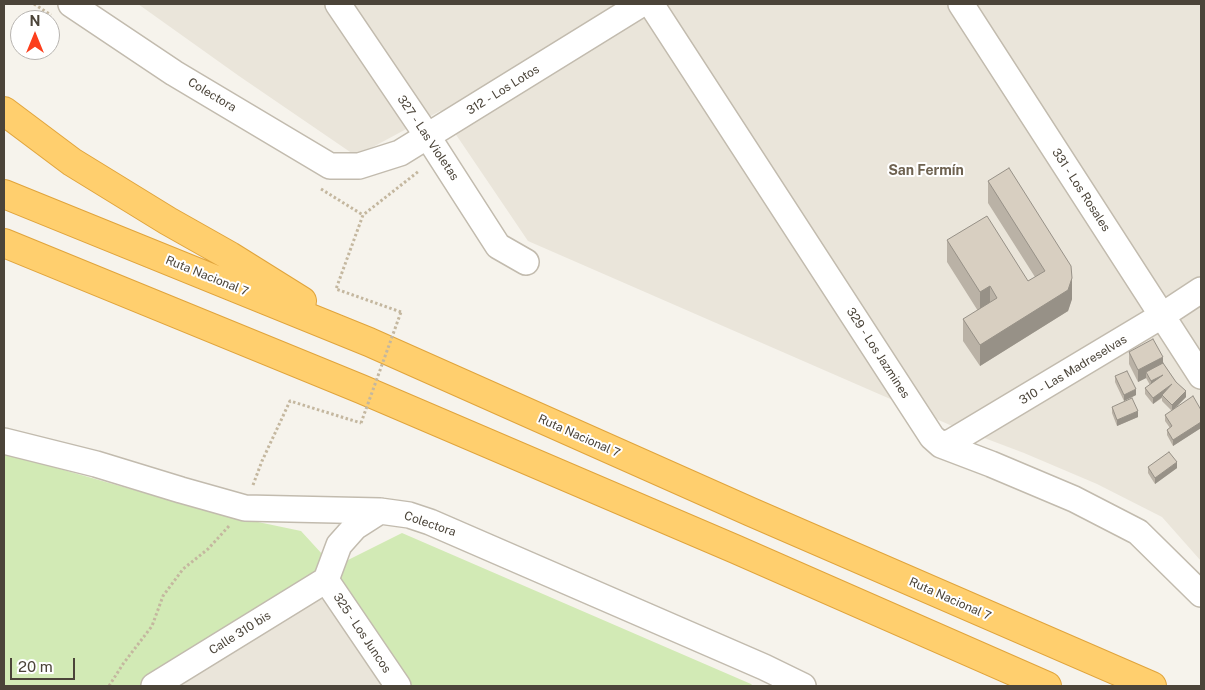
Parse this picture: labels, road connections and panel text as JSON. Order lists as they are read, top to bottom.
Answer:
{
  "streets": {
    "highway": ["Ruta Nacional 7"],
    "street": [
      "312 - Los Lotos",
      "Colectora",
      "327 - Las Violetas",
      "331 - Los Rosales",
      "329 - Los Jazmines",
      "310 - Las Madreselvas",
      "Calle 310 bis",
      "325 - Los Juncos"
    ]
  },
  "crossings": [
    ["312 - Los Lotos", "Colectora"],
    ["312 - Los Lotos", "327 - Las Violetas"],
    ["Colectora", "325 - Los Juncos"],
    ["331 - Los Rosales", "310 - Las Madreselvas"],
    ["329 - Los Jazmines", "310 - Las Madreselvas"],
    ["Calle 310 bis", "325 - Los Juncos"]
  ],
  "districts": ["San Fermín"],
  "scale_bar": "20 m",
  "north": "top"
}
